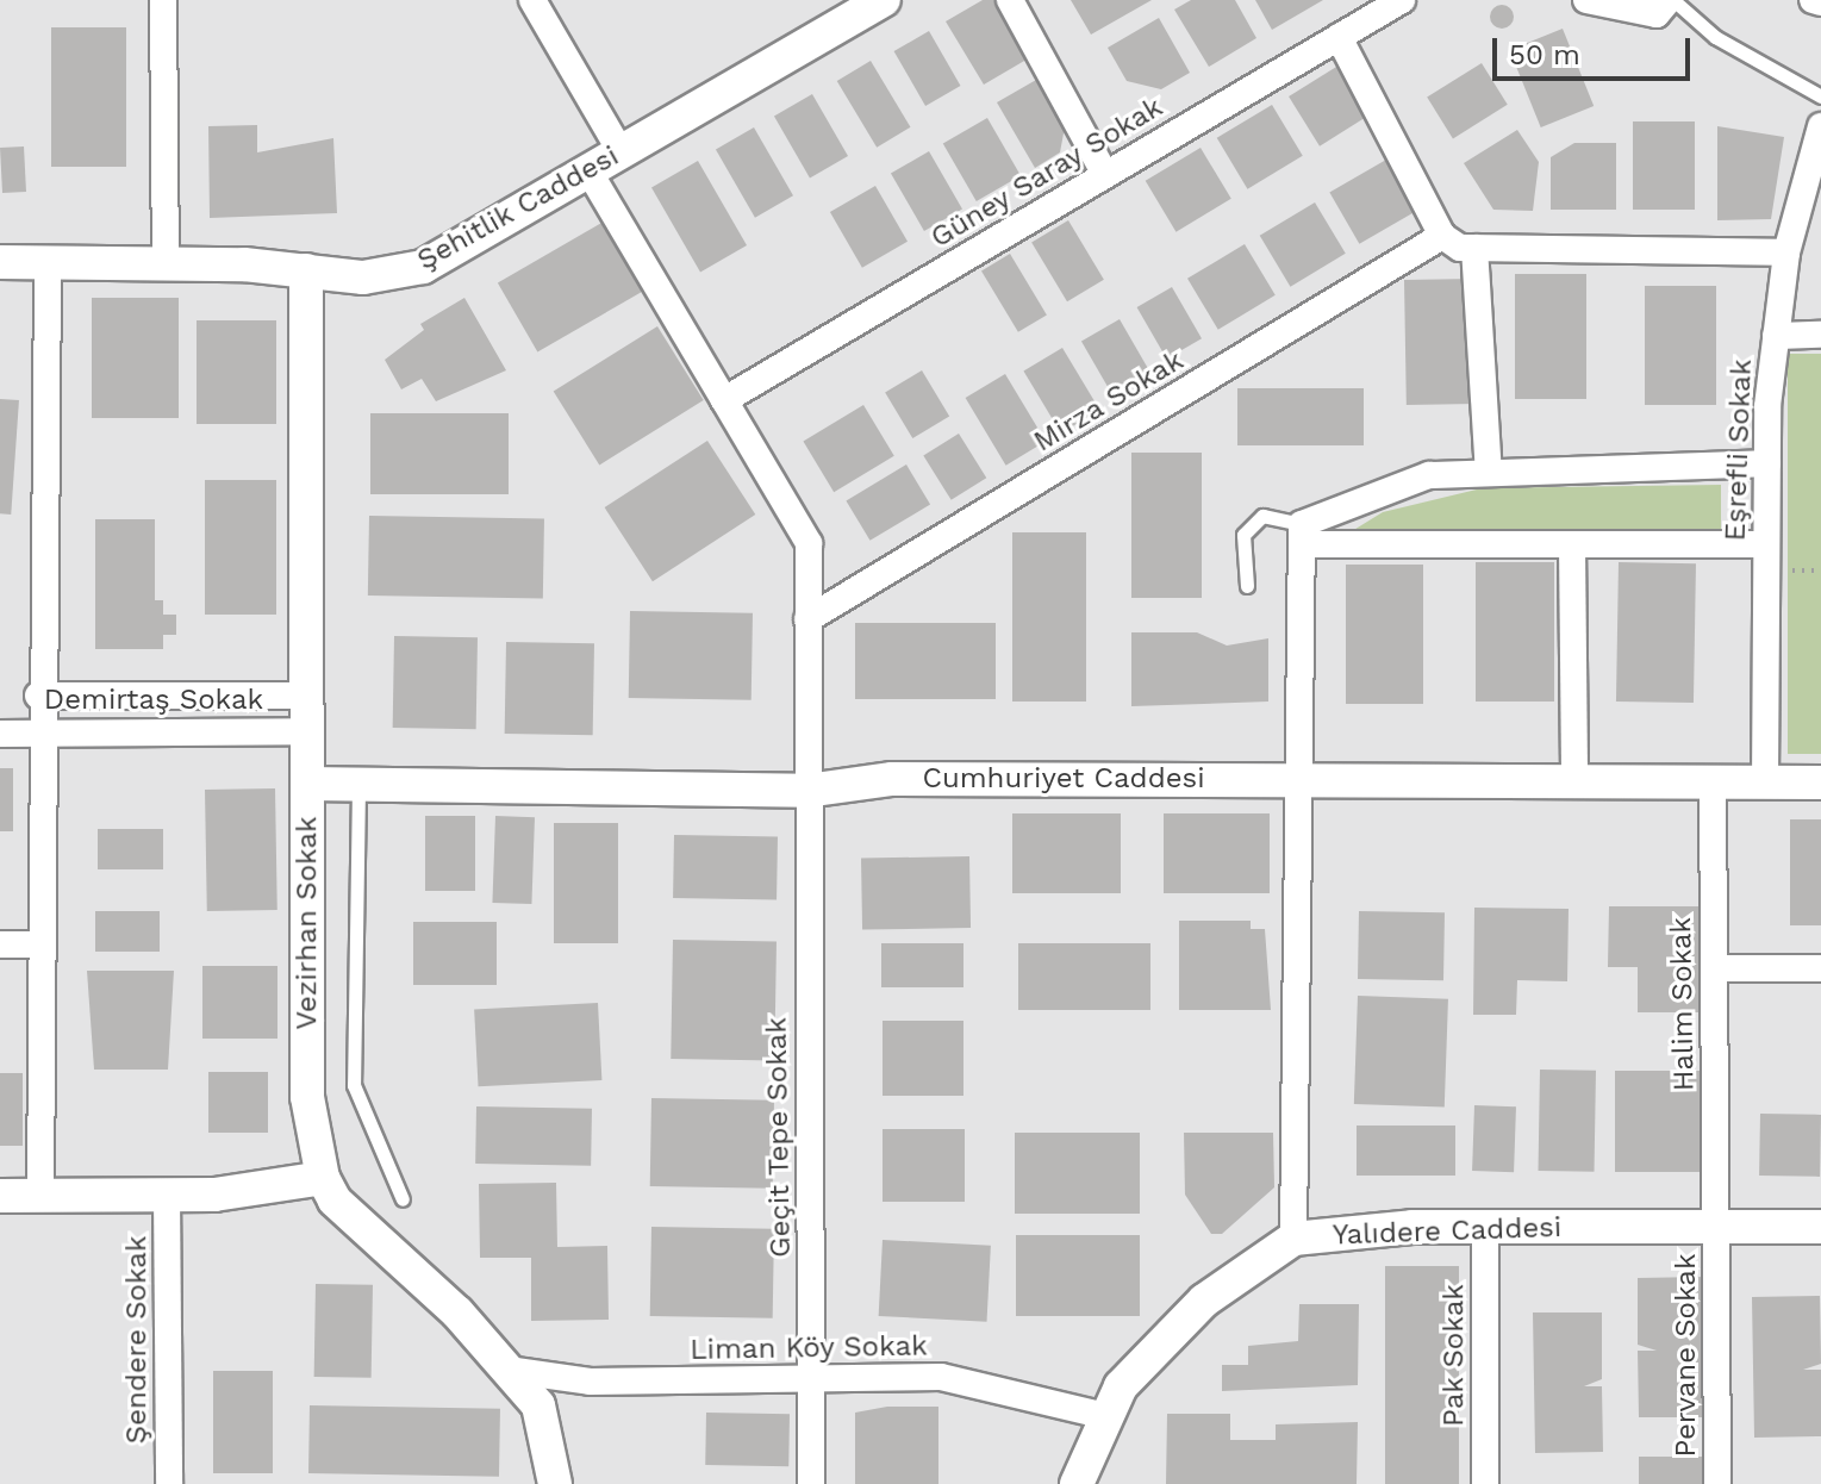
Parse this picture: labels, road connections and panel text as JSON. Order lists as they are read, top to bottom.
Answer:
{
  "streets": {
    "street": [
      "Güney Saray Sokak",
      "Şehitlik Caddesi",
      "Mirza Sokak",
      "Eşrefli Sokak",
      "Demirtaş Sokak",
      "Cumhuriyet Caddesi",
      "Vezirhan Sokak",
      "Halim Sokak",
      "Geçit Tepe Sokak",
      "Yalıdere Caddesi",
      "Şendere Sokak",
      "Liman Köy Sokak",
      "Pak Sokak",
      "Pervane Sokak"
    ]
  },
  "crossings": [
    ["Güney Saray Sokak", "Geçit Tepe Sokak"],
    ["Şehitlik Caddesi", "Vezirhan Sokak"],
    ["Şehitlik Caddesi", "Geçit Tepe Sokak"],
    ["Mirza Sokak", "Geçit Tepe Sokak"],
    ["Eşrefli Sokak", "Cumhuriyet Caddesi"],
    ["Demirtaş Sokak", "Vezirhan Sokak"],
    ["Cumhuriyet Caddesi", "Vezirhan Sokak"],
    ["Cumhuriyet Caddesi", "Halim Sokak"],
    ["Cumhuriyet Caddesi", "Geçit Tepe Sokak"],
    ["Vezirhan Sokak", "Liman Köy Sokak"],
    ["Halim Sokak", "Yalıdere Caddesi"],
    ["Halim Sokak", "Pervane Sokak"],
    ["Geçit Tepe Sokak", "Liman Köy Sokak"],
    ["Yalıdere Caddesi", "Liman Köy Sokak"],
    ["Yalıdere Caddesi", "Pak Sokak"],
    ["Yalıdere Caddesi", "Pervane Sokak"]
  ],
  "scale_bar": "50 m"
}
